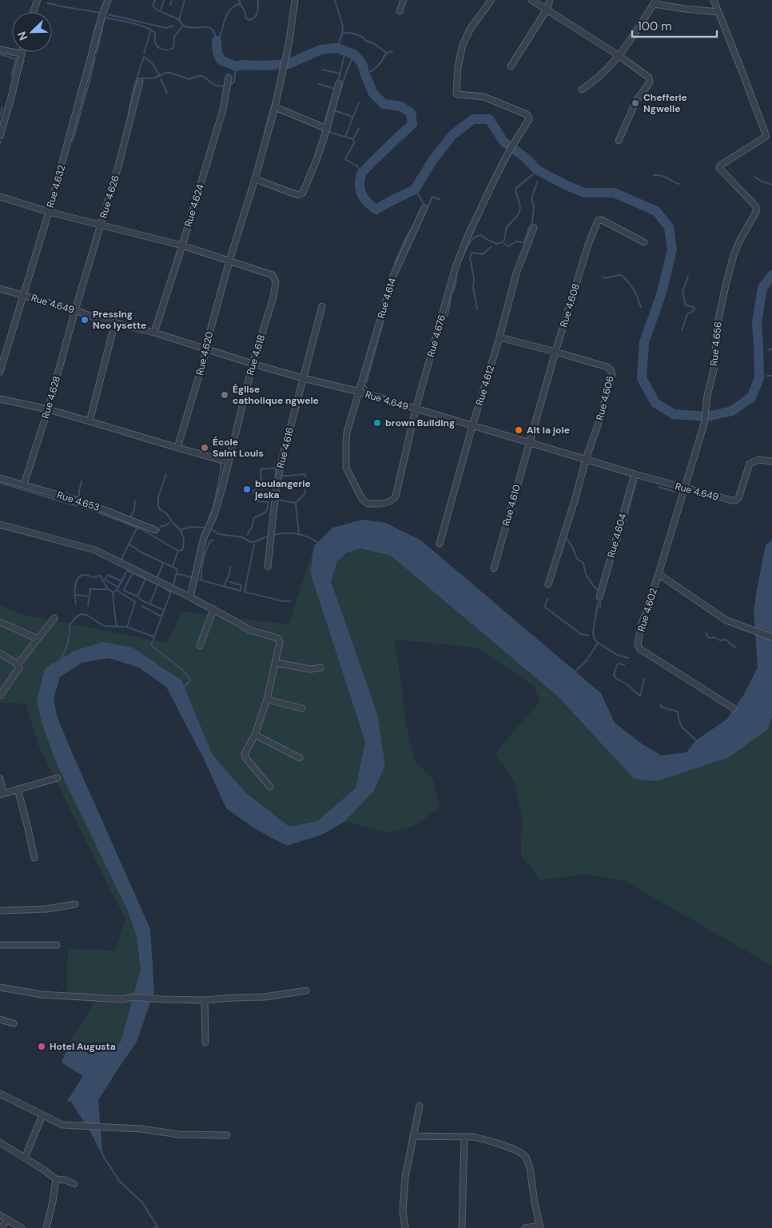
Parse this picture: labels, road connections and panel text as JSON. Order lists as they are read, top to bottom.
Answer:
{
  "streets": {
    "street": [
      "Rue 4.632",
      "Rue 4.626",
      "Rue 4.624",
      "Rue 4.614",
      "Rue 4.649",
      "Rue 4.608",
      "Rue 4.676",
      "Rue 4.656",
      "Rue 4.620",
      "Rue 4.618",
      "Rue 4.612",
      "Rue 4.628",
      "Rue 4.606",
      "Rue 4.616",
      "Rue 4.653",
      "Rue 4.610",
      "Rue 4.604",
      "Rue 4.602"
    ]
  },
  "crossings": [
    ["Rue 4.632", "Rue 4.649"],
    ["Rue 4.632", "Rue 4.618"],
    ["Rue 4.626", "Rue 4.649"],
    ["Rue 4.626", "Rue 4.618"],
    ["Rue 4.626", "Rue 4.628"],
    ["Rue 4.624", "Rue 4.649"],
    ["Rue 4.624", "Rue 4.618"],
    ["Rue 4.614", "Rue 4.649"],
    ["Rue 4.614", "Rue 4.676"],
    ["Rue 4.649", "Rue 4.608"],
    ["Rue 4.649", "Rue 4.676"],
    ["Rue 4.649", "Rue 4.656"],
    ["Rue 4.649", "Rue 4.620"],
    ["Rue 4.649", "Rue 4.618"],
    ["Rue 4.649", "Rue 4.612"],
    ["Rue 4.649", "Rue 4.628"],
    ["Rue 4.649", "Rue 4.606"],
    ["Rue 4.649", "Rue 4.616"],
    ["Rue 4.649", "Rue 4.610"],
    ["Rue 4.649", "Rue 4.604"],
    ["Rue 4.649", "Rue 4.602"],
    ["Rue 4.608", "Rue 4.606"],
    ["Rue 4.608", "Rue 4.610"],
    ["Rue 4.656", "Rue 4.602"],
    ["Rue 4.620", "Rue 4.618"],
    ["Rue 4.628", "Rue 4.653"]
  ],
  "places": [
    "Chefferie Ngwelle",
    "Pressing Neo lysette",
    "Église catholique ngwele",
    "brown Building",
    "Alt la joie",
    "École Saint Louis",
    "boulangerie jeska",
    "Hotel Augusta"
  ],
  "scale_bar": "100 m",
  "north": "bottom left"
}
